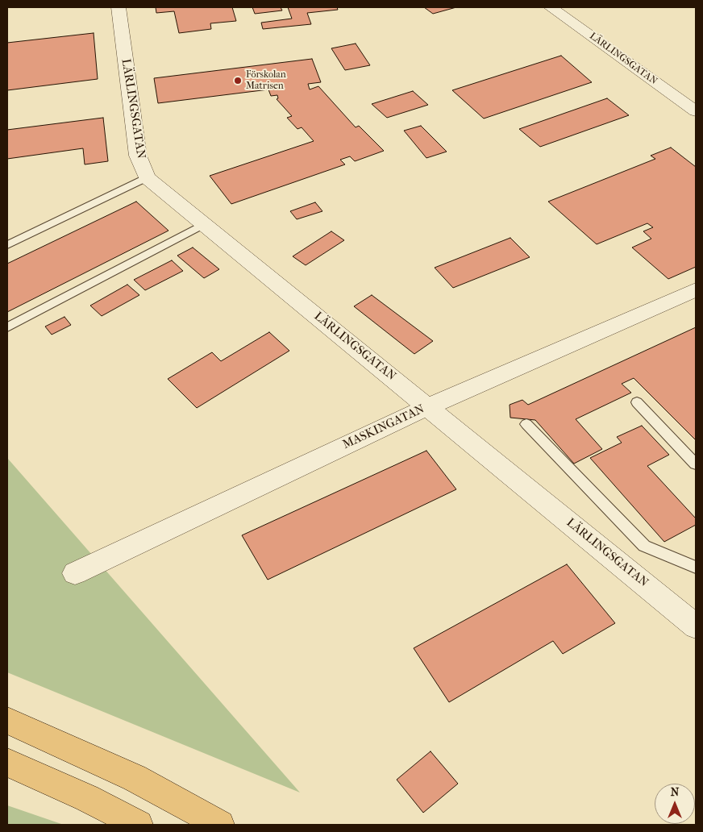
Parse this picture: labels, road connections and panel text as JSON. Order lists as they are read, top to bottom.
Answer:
{
  "streets": {
    "street": ["LÄRLINGSGATAN", "MASKINGATAN"]
  },
  "crossings": [
    ["LÄRLINGSGATAN", "MASKINGATAN"]
  ],
  "places": ["Förskolan Matrisen"],
  "north": "top"
}
